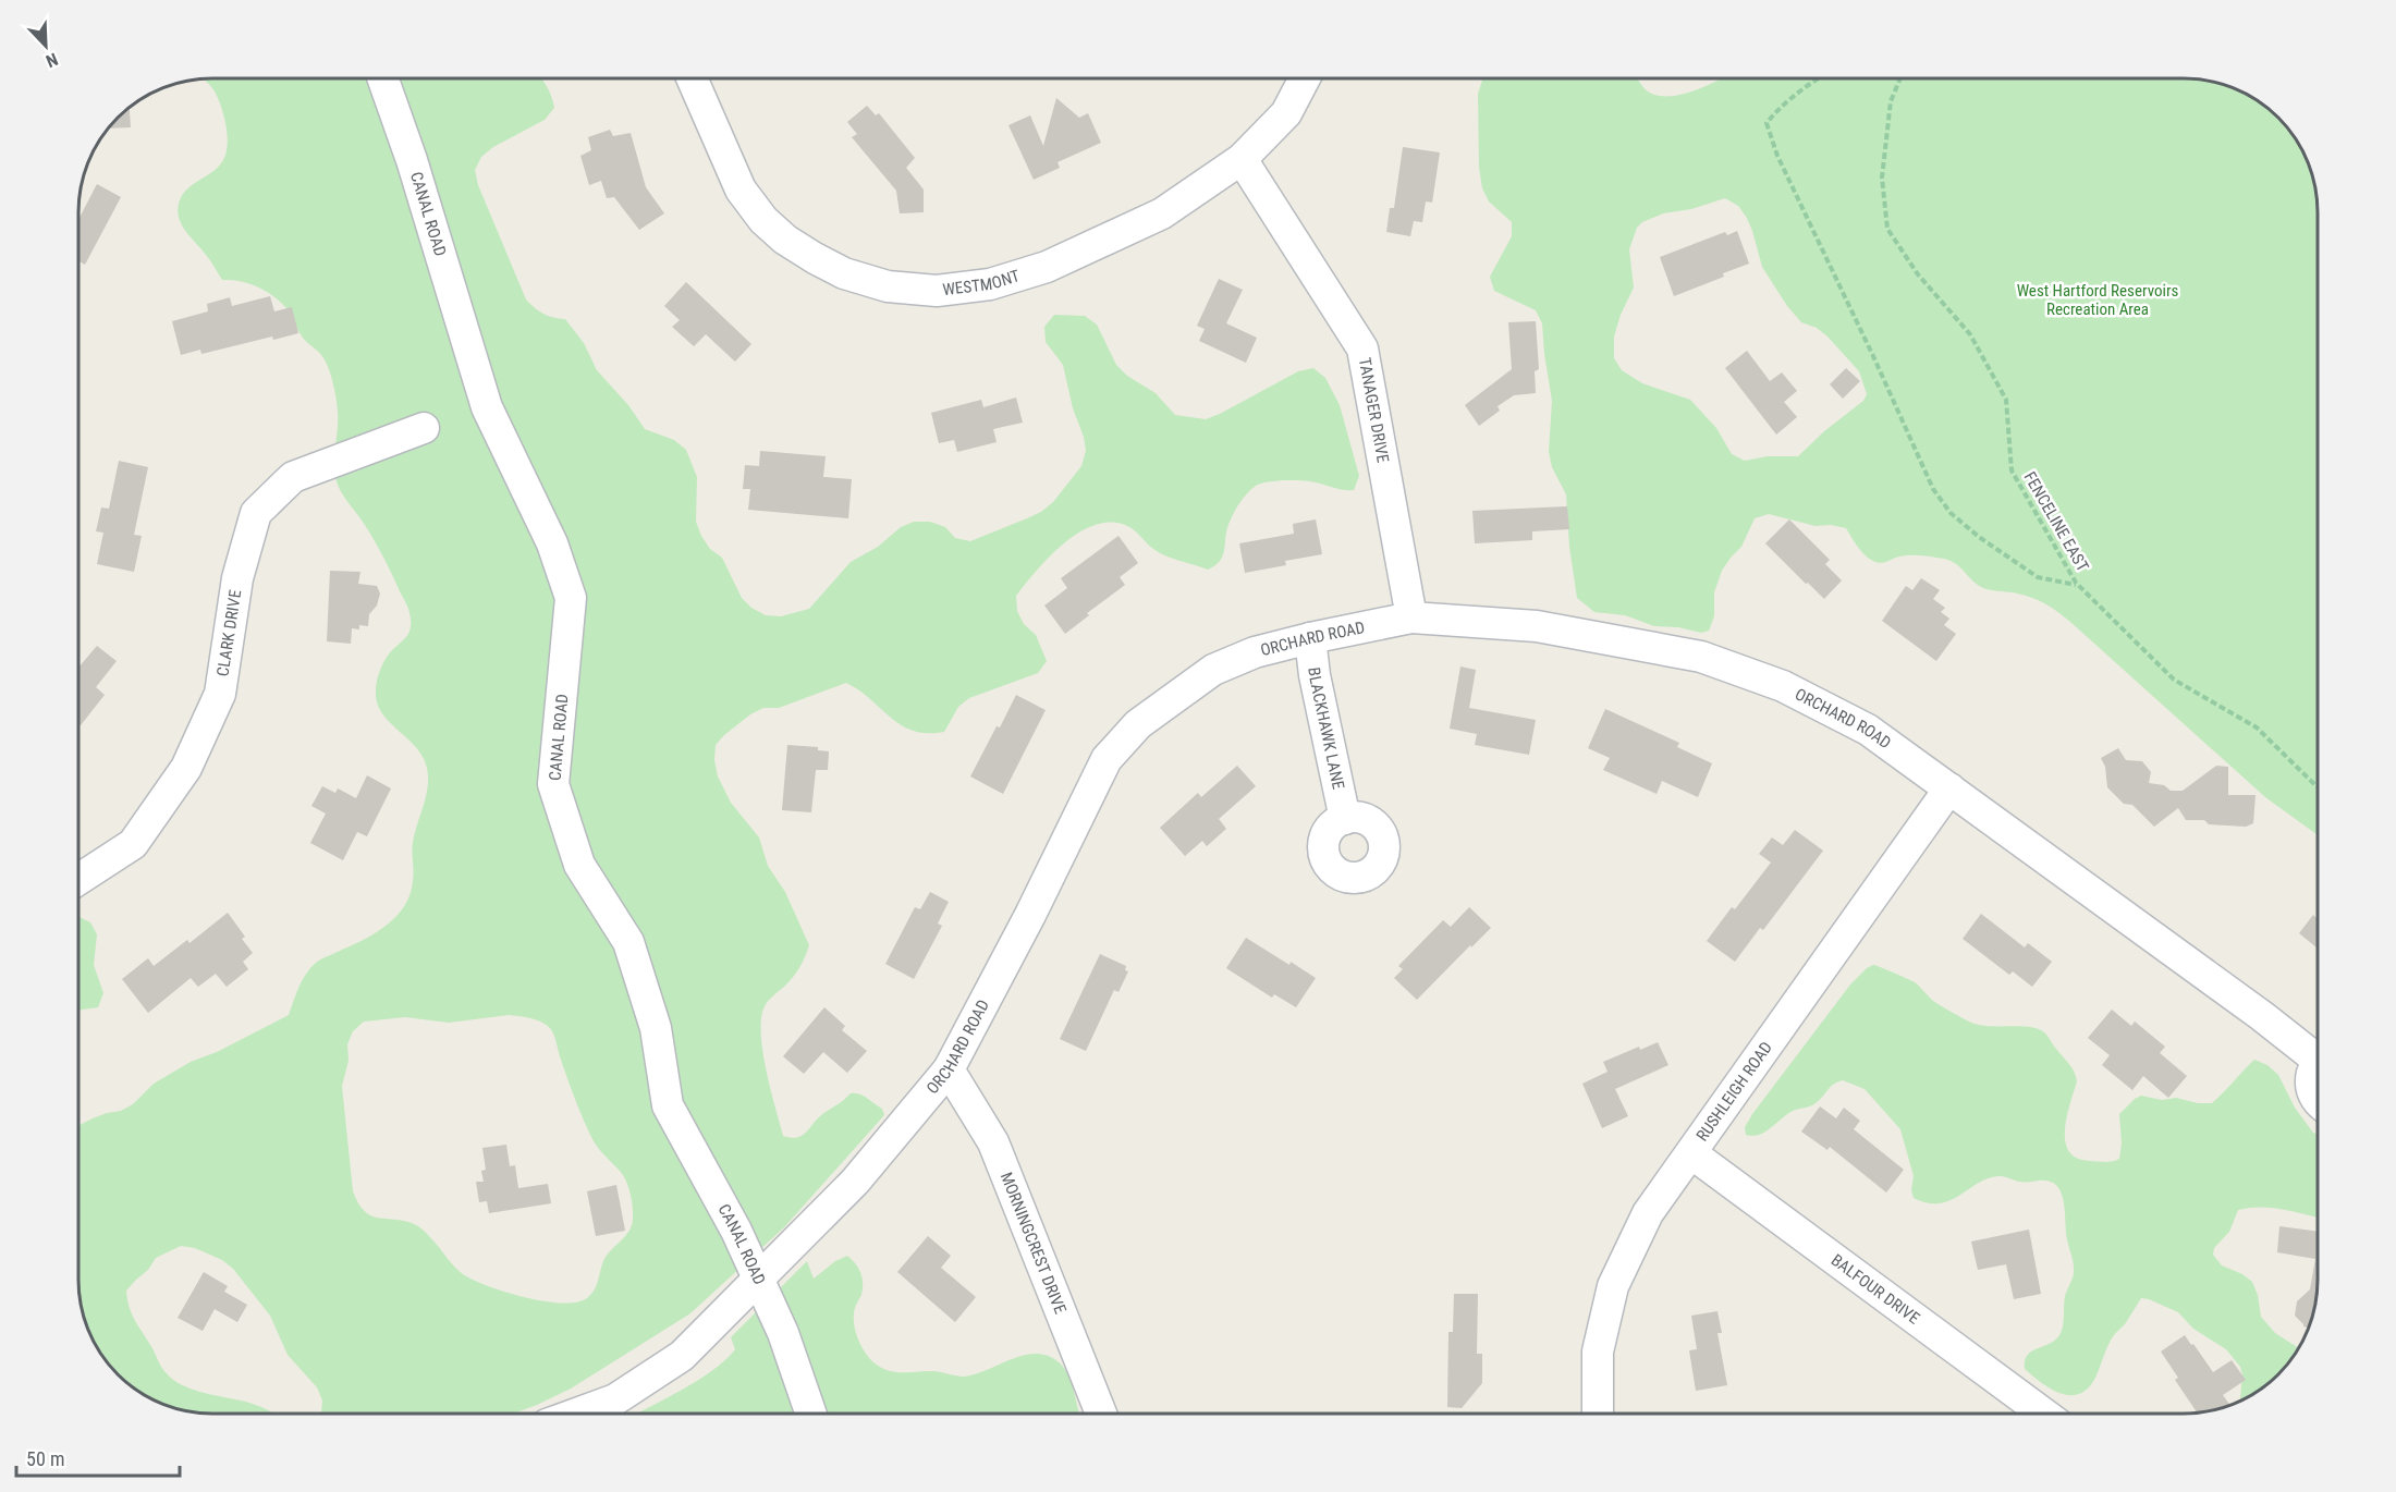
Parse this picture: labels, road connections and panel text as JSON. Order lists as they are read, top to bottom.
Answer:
{
  "streets": {
    "street": [
      "CANAL ROAD",
      "WESTMONT",
      "TANAGER DRIVE",
      "CLARK DRIVE",
      "ORCHARD ROAD",
      "BLACKHAWK LANE",
      "RUSHLEIGH ROAD",
      "MORNINGCREST DRIVE",
      "BALFOUR DRIVE"
    ],
    "path": ["FENCELINE EAST"]
  },
  "crossings": [
    ["CANAL ROAD", "ORCHARD ROAD"],
    ["WESTMONT", "TANAGER DRIVE"],
    ["TANAGER DRIVE", "ORCHARD ROAD"],
    ["ORCHARD ROAD", "BLACKHAWK LANE"],
    ["ORCHARD ROAD", "RUSHLEIGH ROAD"],
    ["ORCHARD ROAD", "MORNINGCREST DRIVE"],
    ["RUSHLEIGH ROAD", "BALFOUR DRIVE"]
  ],
  "parks": ["West Hartford Reservoirs Recreation Area"],
  "scale_bar": "50 m",
  "north": "bottom right"
}
